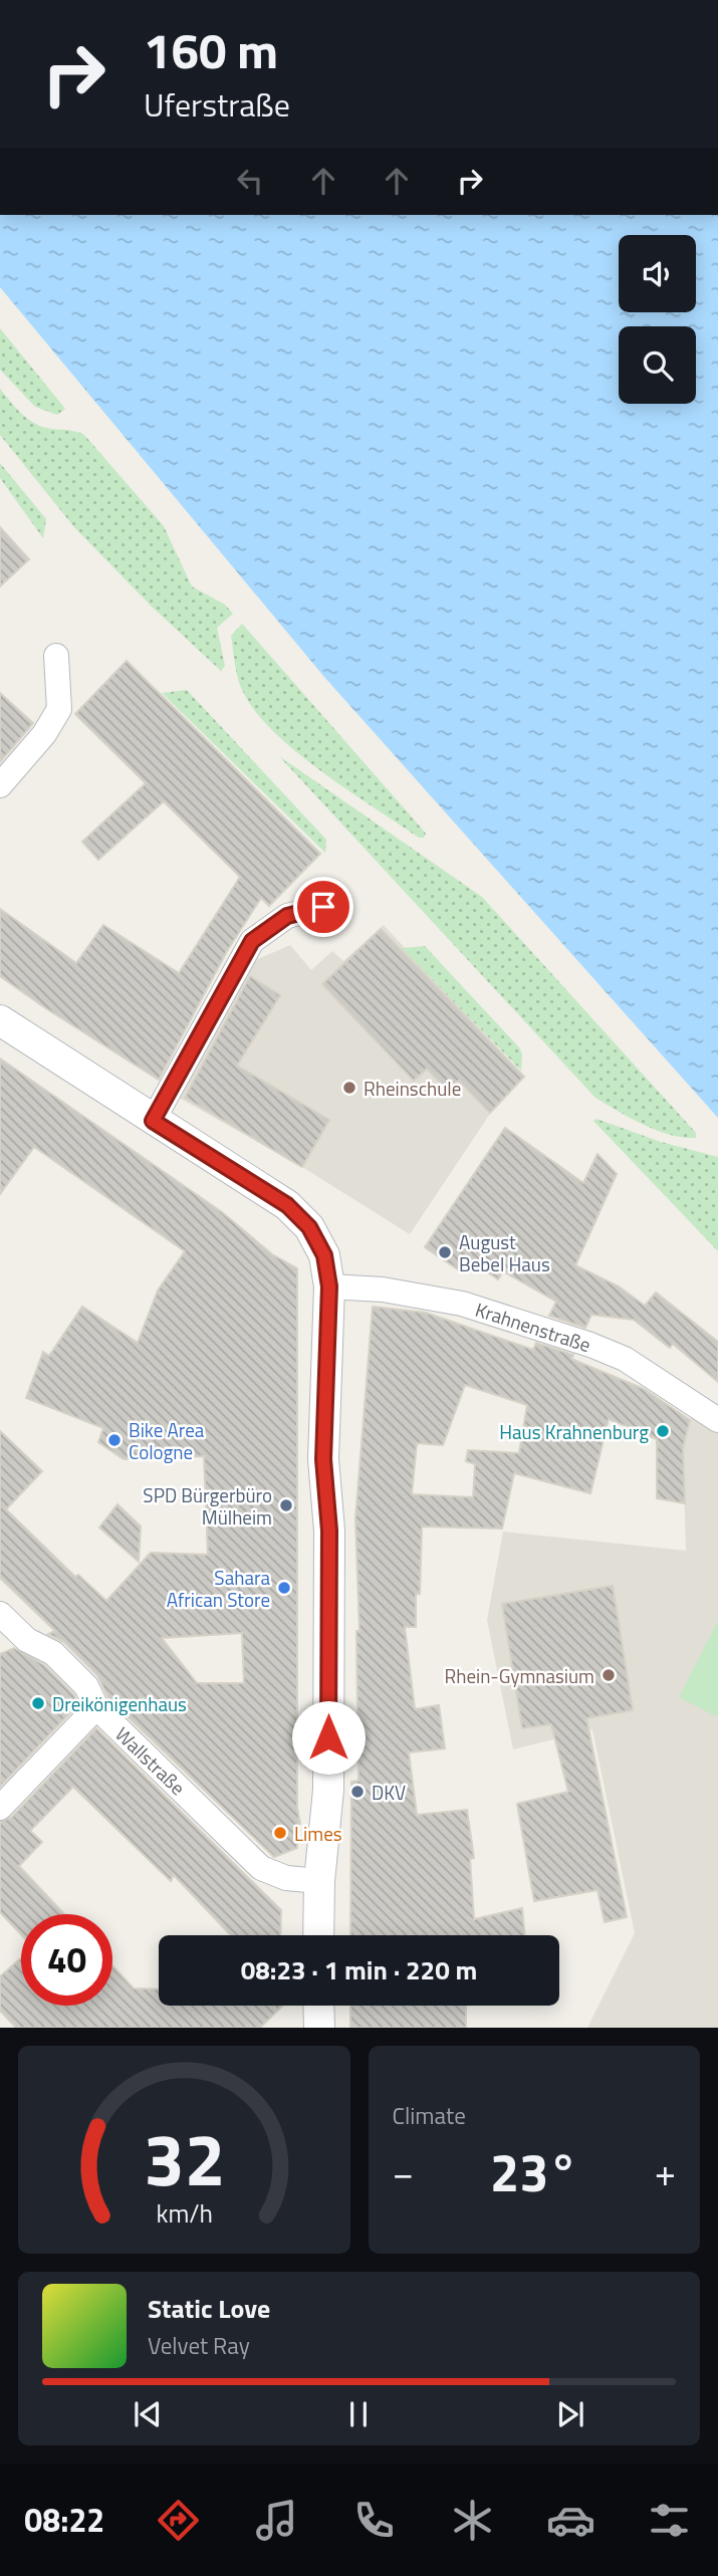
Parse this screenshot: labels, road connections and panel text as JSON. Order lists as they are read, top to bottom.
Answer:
{
  "streets": {
    "street": ["Krahnenstraße", "Wallstraße"]
  },
  "places": [
    "Rheinschule",
    "August Bebel Haus",
    "Haus Krahnenburg",
    "Bike Area Cologne",
    "SPD Bürgerbüro Mülheim",
    "Sahara African Store",
    "Rhein-Gymnasium",
    "Dreikönigenhaus",
    "DKV",
    "Limes"
  ],
  "page": {
    "turn": ["160 m", "Uferstraße"],
    "limit": "40",
    "trip": "08:23 · 1 min · 220 m",
    "tile": "Climate",
    "heat": ["−", "23°", "+"],
    "song": ["Static Love", "Velvet Ray"],
    "tabs": "08:22",
    "gauge": ["32", "km/h"]
  }
}
